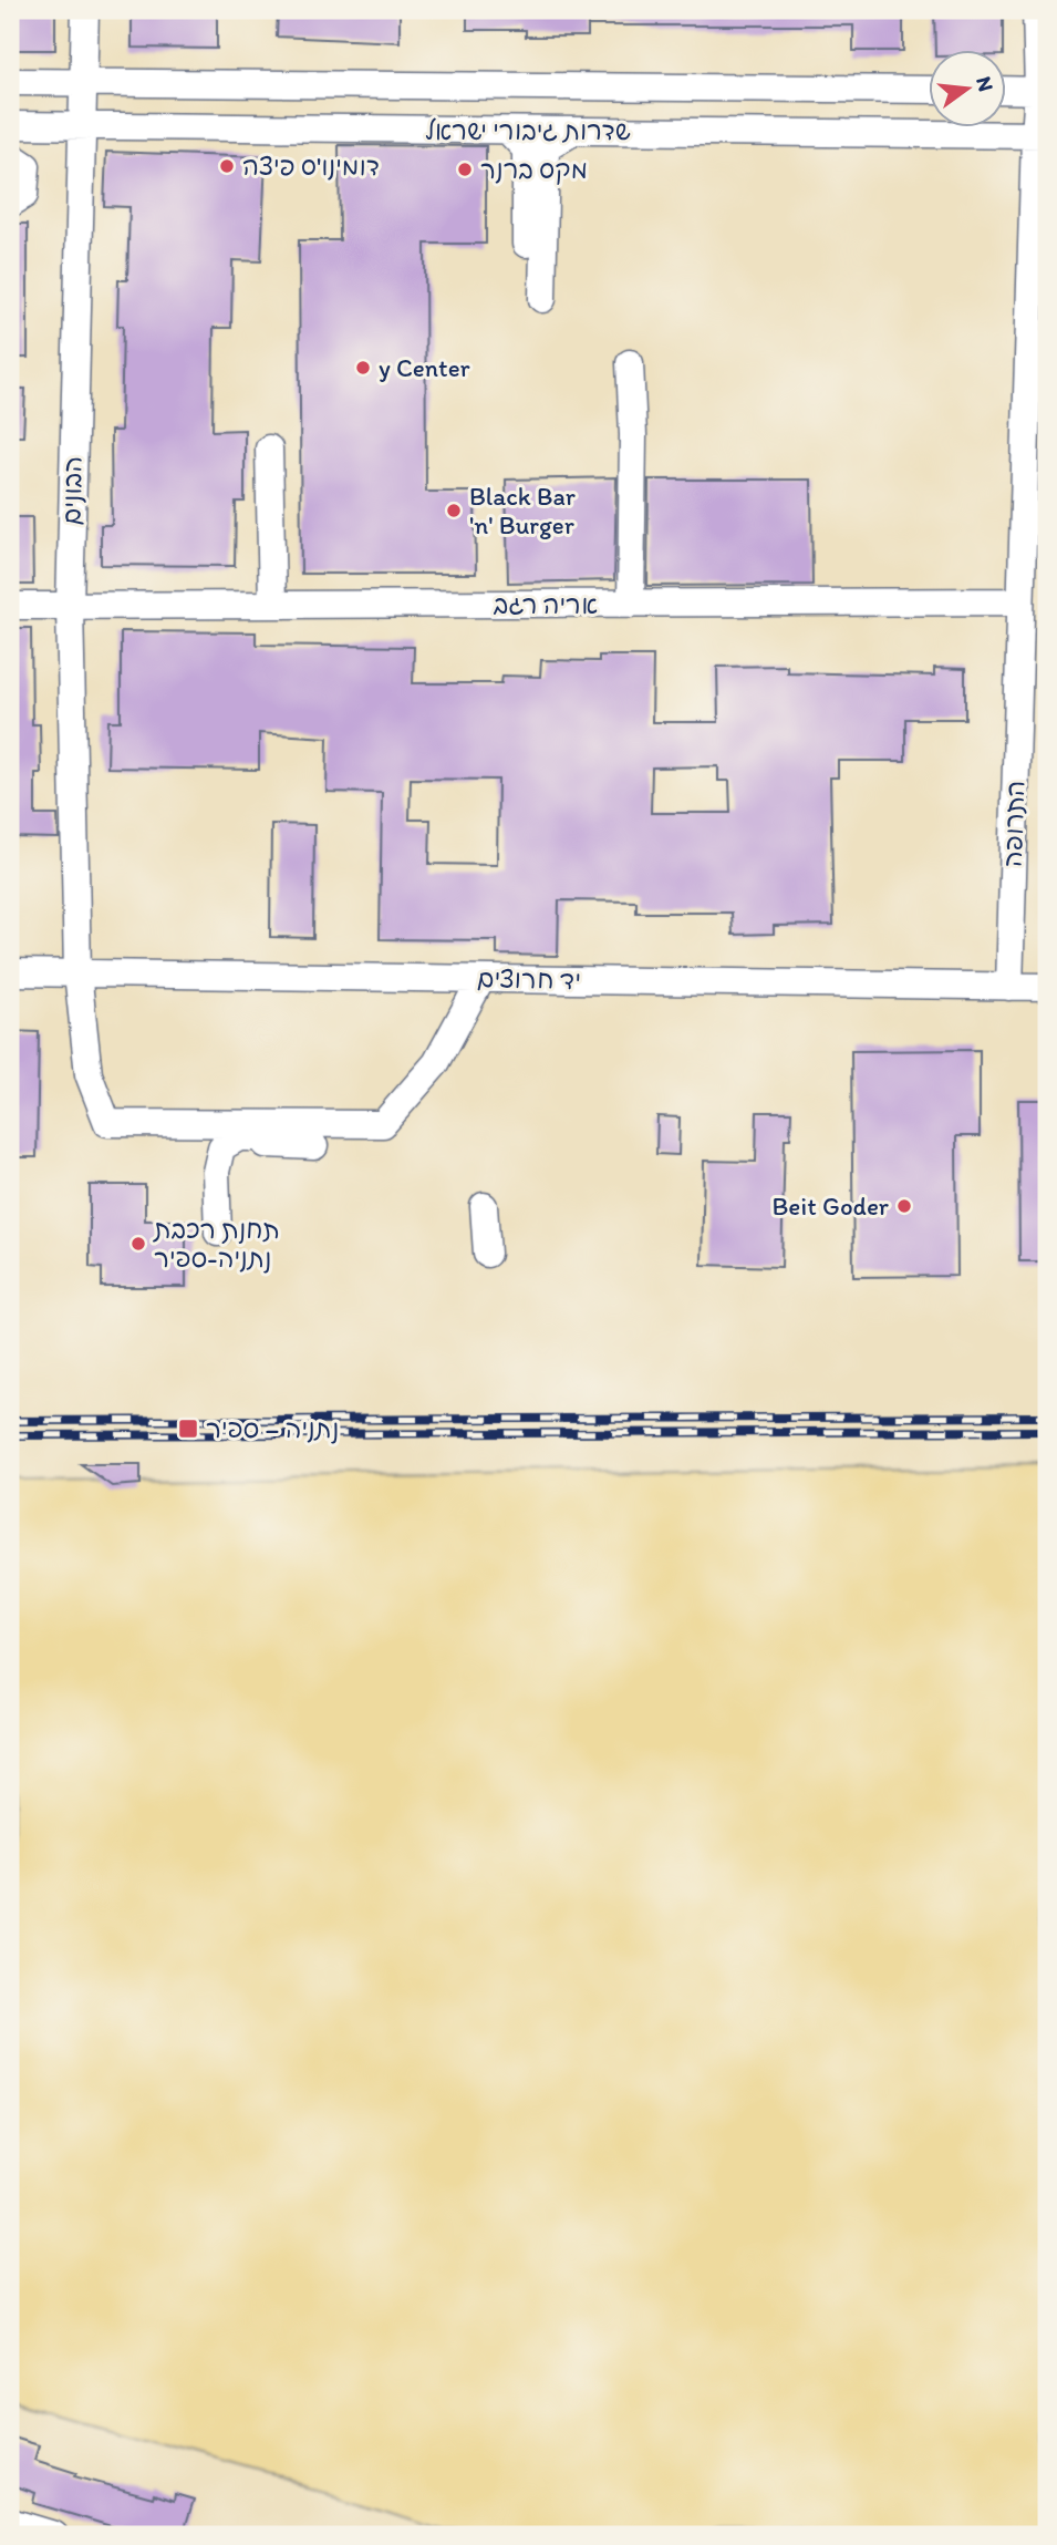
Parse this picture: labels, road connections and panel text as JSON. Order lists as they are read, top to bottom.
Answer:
{
  "streets": {
    "street": [
      "שדרות גיבורי ישראל",
      "הבונים",
      "אריה רגב",
      "התרופה",
      "יד חרוצים"
    ]
  },
  "crossings": [
    ["שדרות גיבורי ישראל", "הבונים"],
    ["שדרות גיבורי ישראל", "התרופה"],
    ["הבונים", "אריה רגב"],
    ["הבונים", "יד חרוצים"],
    ["אריה רגב", "התרופה"],
    ["התרופה", "יד חרוצים"]
  ],
  "places": {
    "other": [
      "דומינו'ס פיצה",
      "מקס ברנר",
      "y Center",
      "Black Bar 'n' Burger",
      "Beit Goder",
      "תחנת רכבת נתניה-ספיר"
    ],
    "transit": ["נתניה – ספיר"]
  },
  "north": "right"
}
